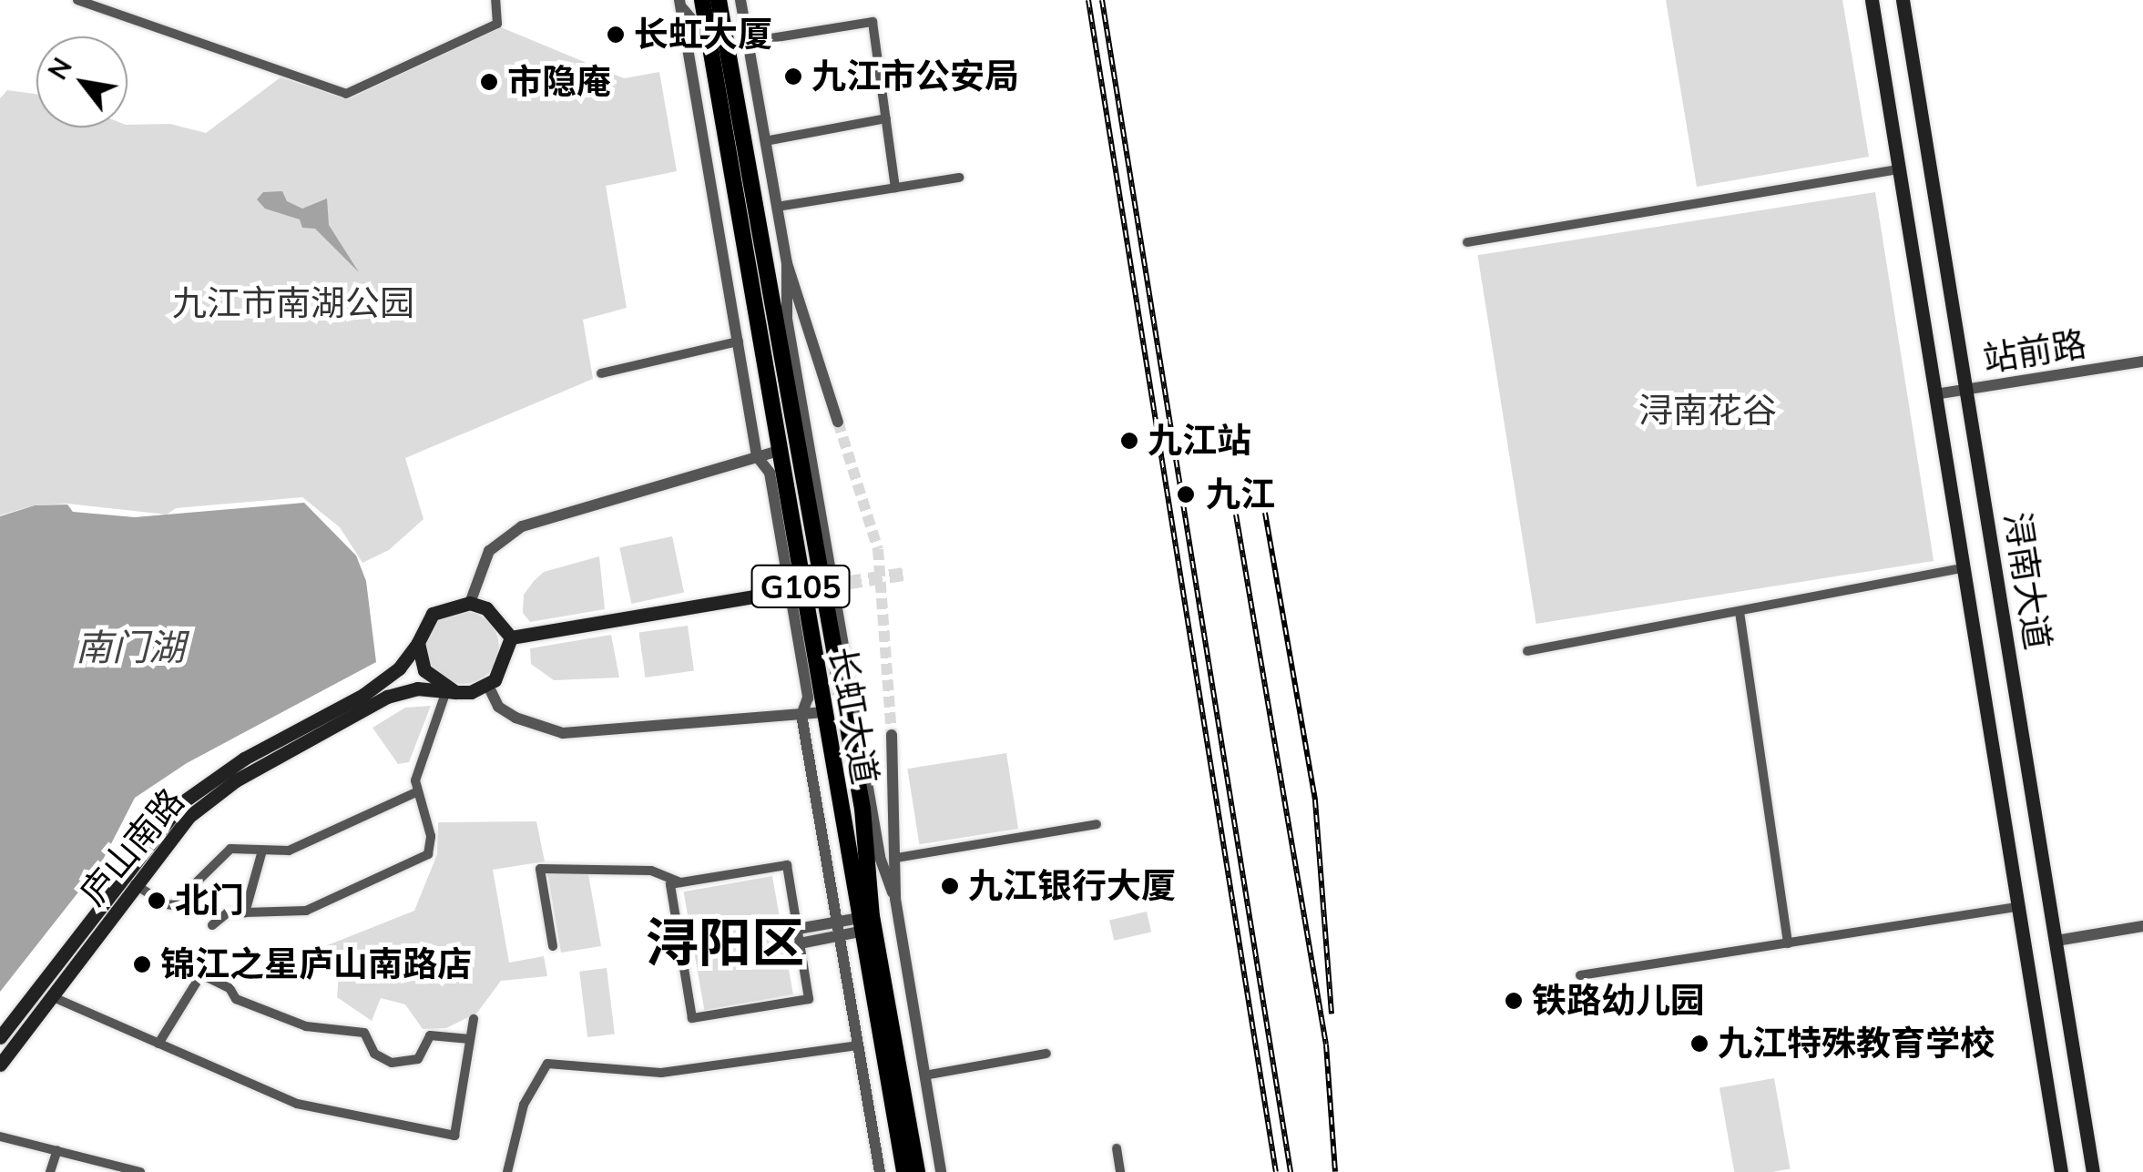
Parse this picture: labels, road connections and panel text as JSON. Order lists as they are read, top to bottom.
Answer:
{
  "streets": {
    "highway": ["G105", "长虹大道"],
    "main road": ["浔南大道", "庐山南路"],
    "street": ["站前路"]
  },
  "crossings": [
    ["站前路", "浔南大道"]
  ],
  "districts": ["浔阳区"],
  "water": ["南门湖"],
  "parks": ["九江市南湖公园", "浔南花谷"],
  "places": [
    "长虹大厦",
    "九江市公安局",
    "市隐庵",
    "九江站",
    "九江",
    "九江银行大厦",
    "北门",
    "锦江之星庐山南路店",
    "铁路幼儿园",
    "九江特殊教育学校"
  ],
  "north": "top left"
}
